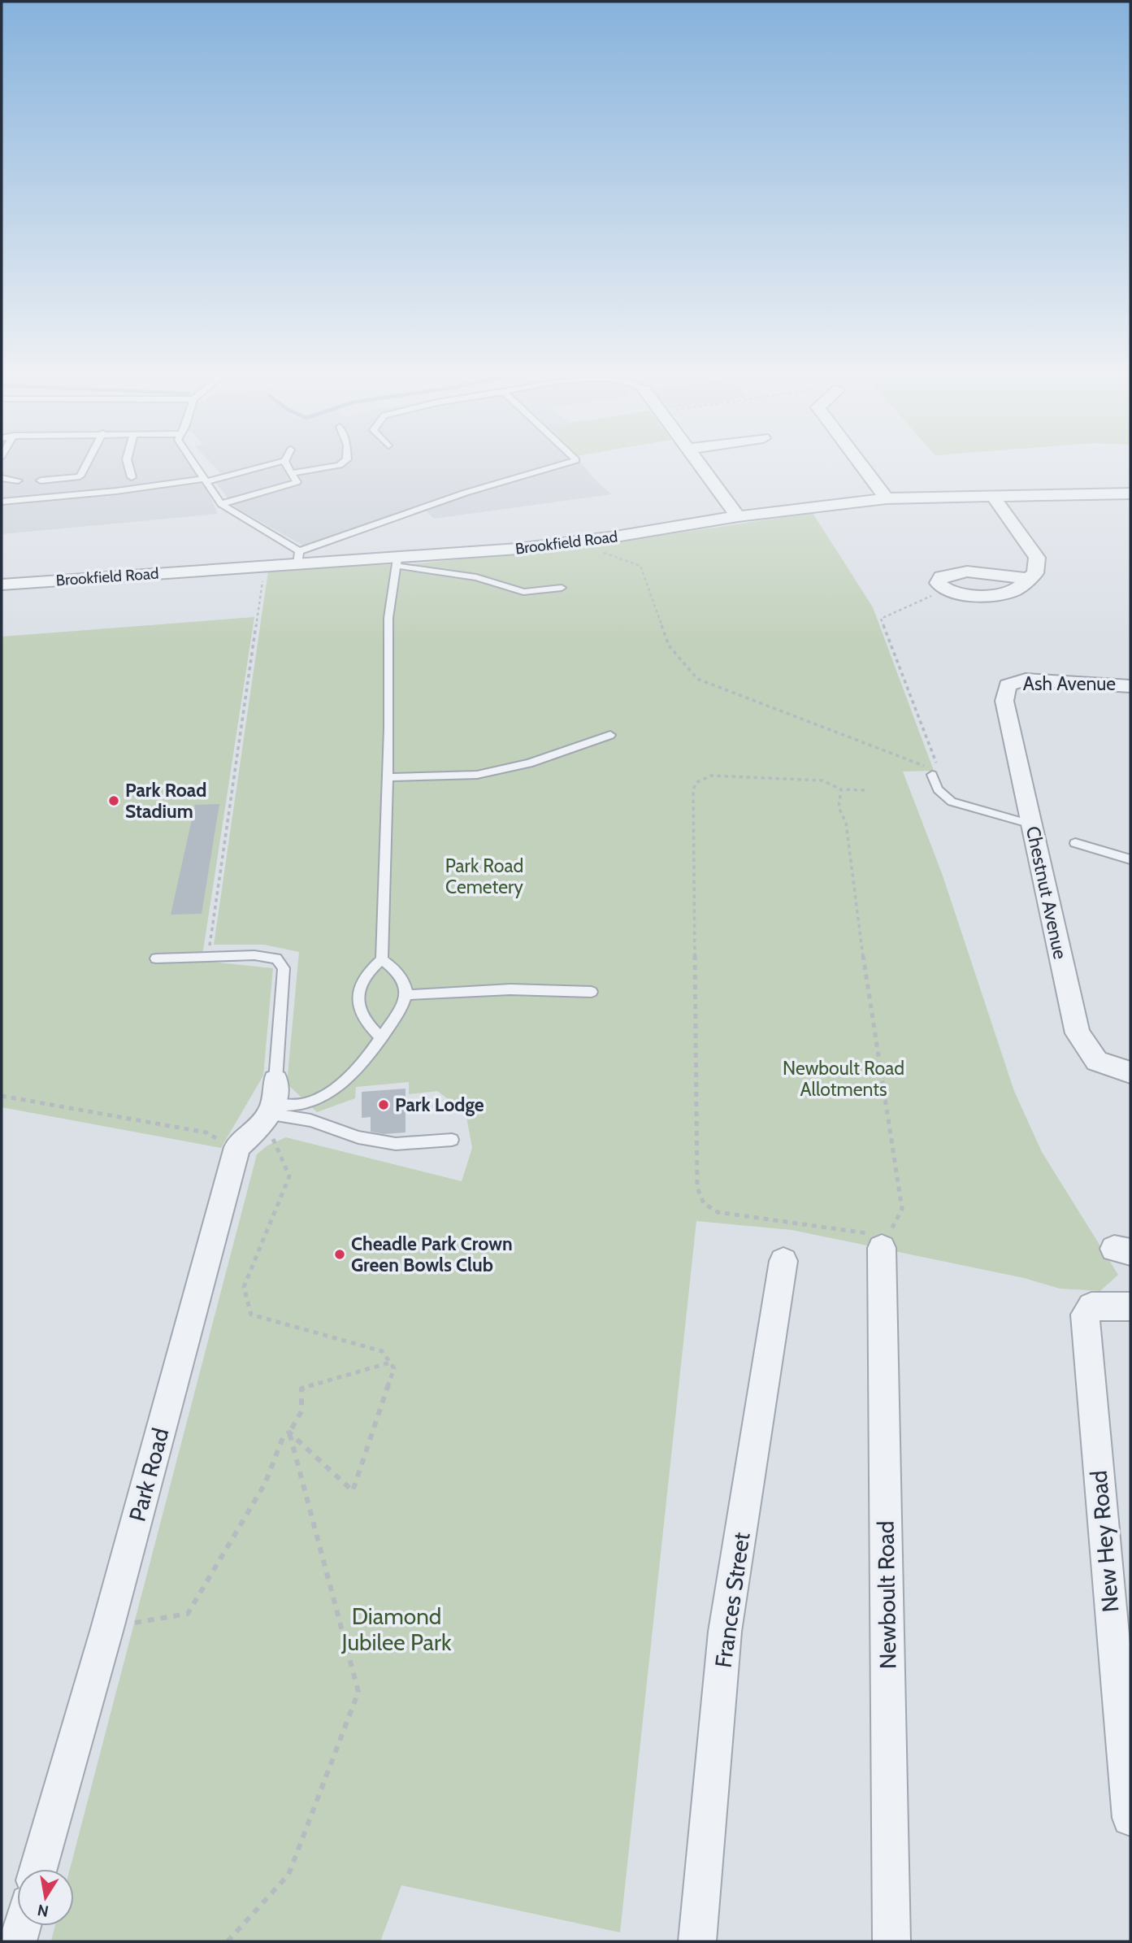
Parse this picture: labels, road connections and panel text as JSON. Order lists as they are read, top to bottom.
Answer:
{
  "streets": {
    "street": [
      "Brookfield Road",
      "Ash Avenue",
      "Chestnut Avenue",
      "Park Road",
      "New Hey Road",
      "Newboult Road",
      "Frances Street"
    ]
  },
  "crossings": [
    ["Ash Avenue", "Chestnut Avenue"]
  ],
  "parks": ["Park Road Cemetery", "Newboult Road Allotments", "Diamond Jubilee Park"],
  "places": ["Park Road Stadium", "Park Lodge", "Cheadle Park Crown Green Bowls Club"],
  "north": "bottom"
}
